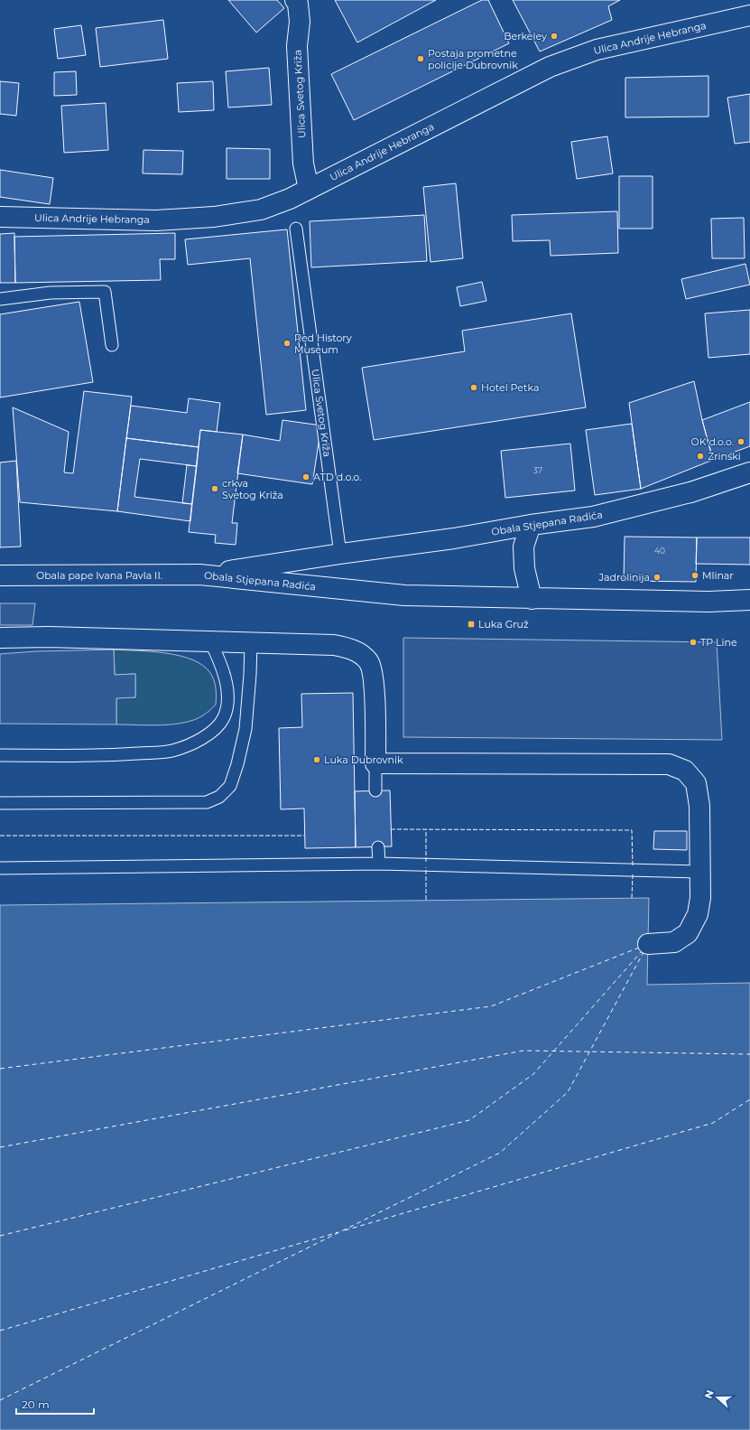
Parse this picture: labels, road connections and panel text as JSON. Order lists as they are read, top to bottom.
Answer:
{
  "streets": {
    "street": [
      "Ulica Andrije Hebranga",
      "Ulica Svetog Križa",
      "Obala Stjepana Radića",
      "Obala pape Ivana Pavla II."
    ]
  },
  "crossings": [
    ["Ulica Andrije Hebranga", "Ulica Svetog Križa"],
    ["Ulica Svetog Križa", "Obala Stjepana Radića"],
    ["Obala Stjepana Radića", "Obala pape Ivana Pavla II."]
  ],
  "places": {
    "other": [
      "Berkeley",
      "Postaja prometne policije Dubrovnik",
      "Red History Museum",
      "Hotel Petka",
      "OK d.o.o.",
      "Zrinski",
      "ATD d.o.o.",
      "crkva Svetog Križa",
      "Mlinar",
      "Jadrolinija",
      "TP Line",
      "Luka Dubrovnik"
    ],
    "transit": ["Luka Gruž"]
  },
  "house_numbers": ["37", "40"],
  "scale_bar": "20 m",
  "north": "left"
}
